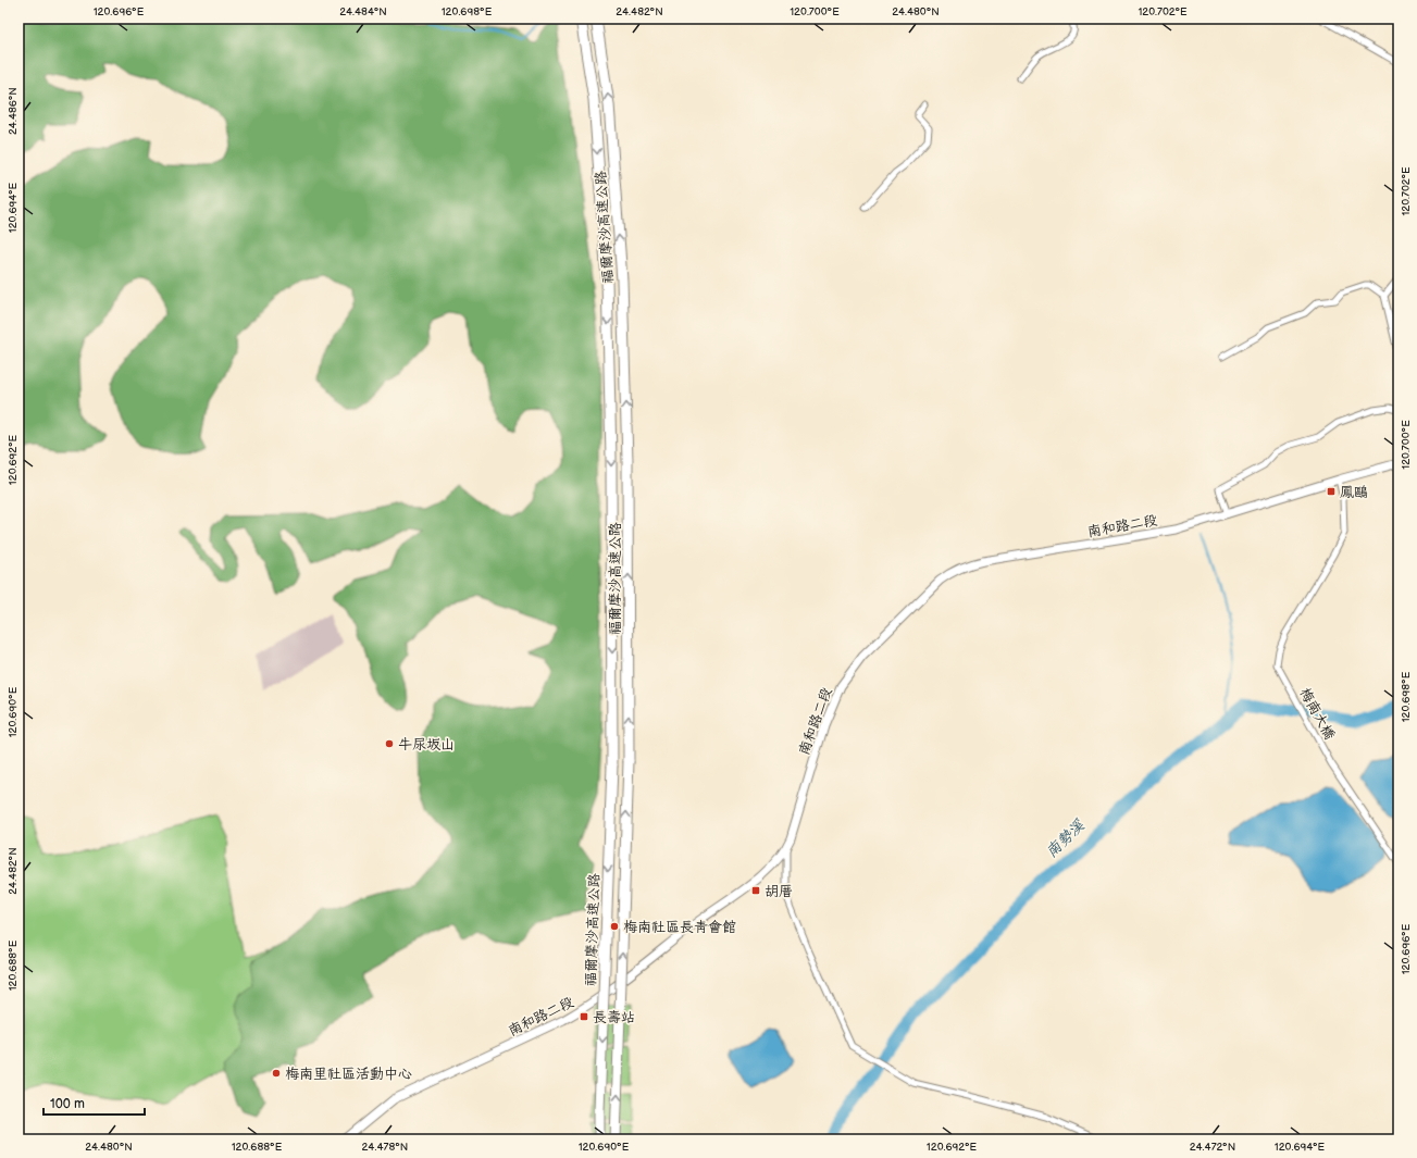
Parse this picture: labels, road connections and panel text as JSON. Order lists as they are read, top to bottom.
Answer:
{
  "streets": {
    "highway": ["福爾摩沙高速公路"],
    "main road": ["南和路二段"],
    "street": ["梅南大橋"]
  },
  "crossings": [
    ["南和路二段", "梅南大橋"]
  ],
  "water": ["南勢溪"],
  "places": {
    "transit": ["鳳鷗", "胡厝", "長壽站"],
    "other": ["牛尿坂山", "梅南社區長青會館", "梅南里社區活動中心"]
  },
  "scale_bar": "100 m",
  "coordinates": [
    "120.696°E",
    "24.484°N",
    "120.698°E",
    "24.482°N",
    "120.700°E",
    "24.480°N",
    "120.702°E",
    "24.486°N",
    "120.694°E",
    "120.692°E",
    "120.690°E",
    "120.688°E",
    "24.478°N",
    "24.472°N"
  ]
}
